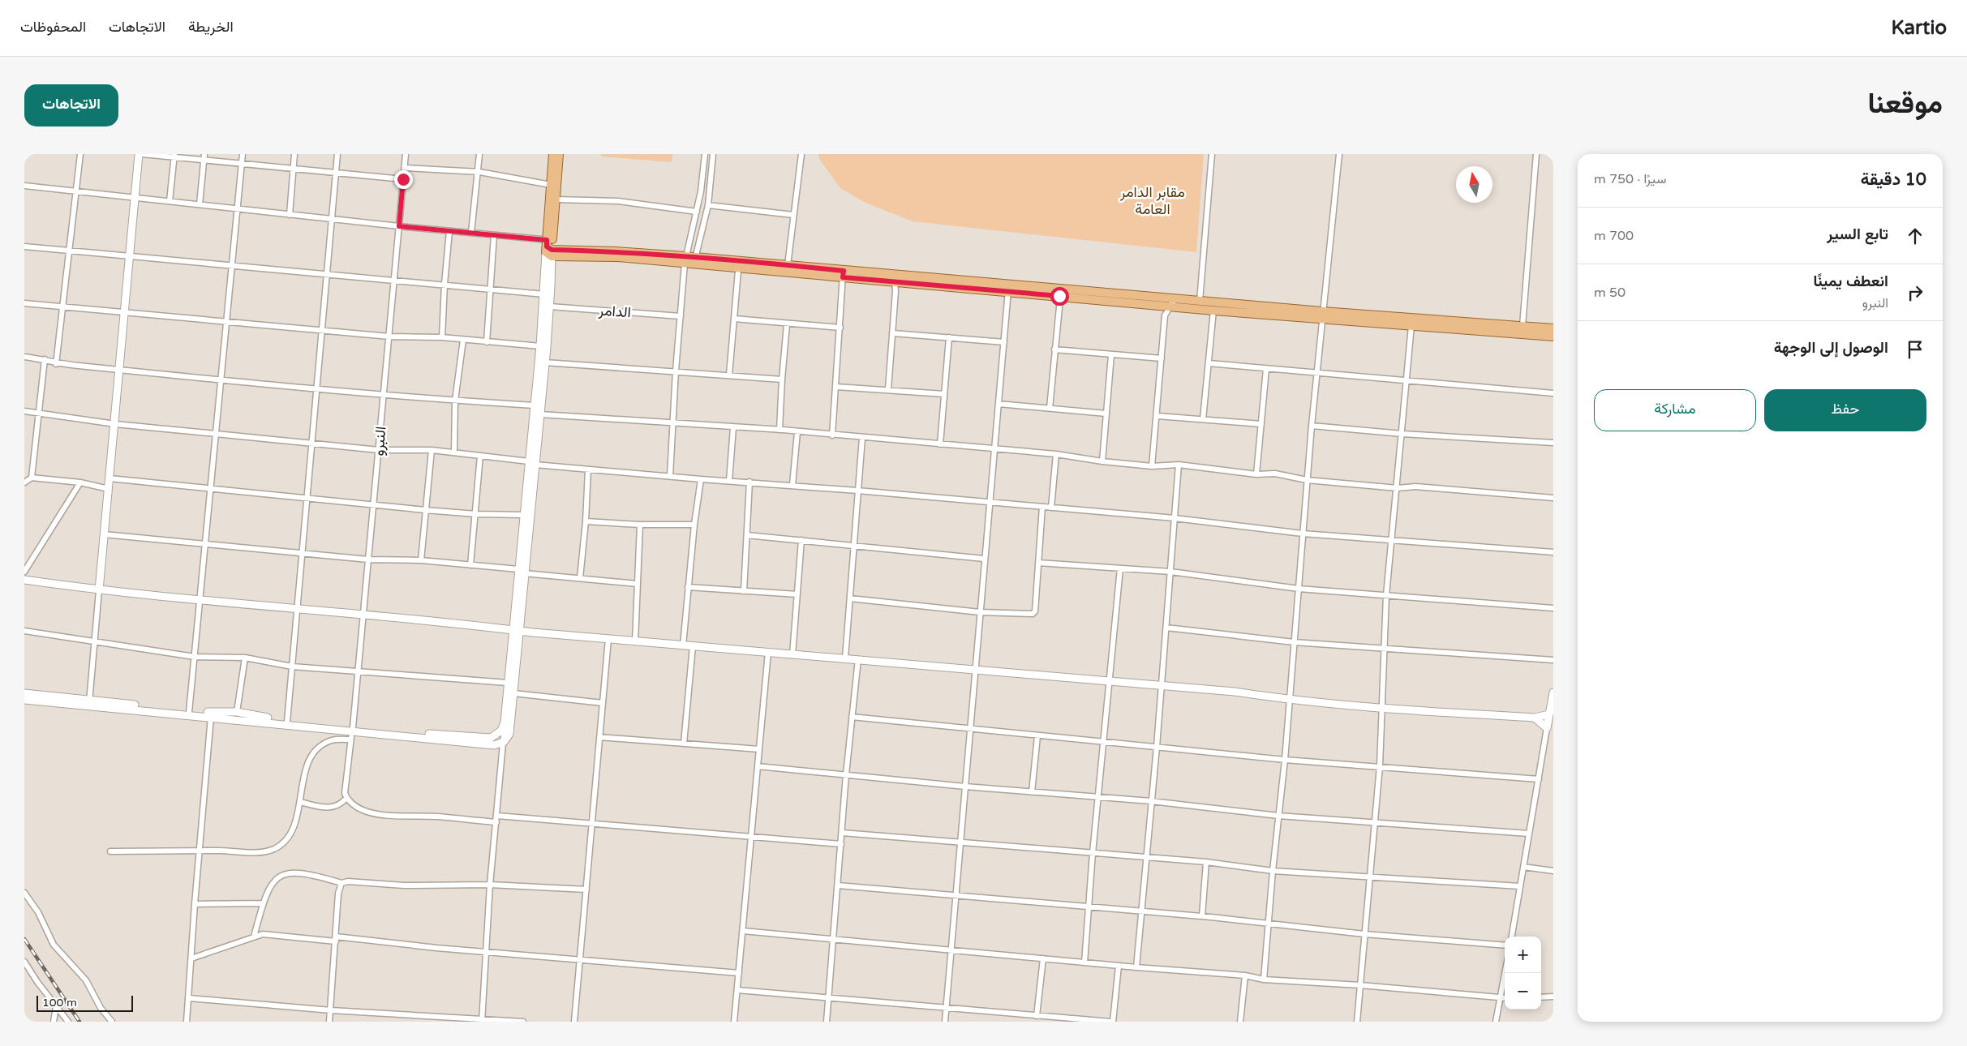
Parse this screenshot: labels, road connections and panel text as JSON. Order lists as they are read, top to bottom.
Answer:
{
  "streets": {
    "street": ["الدامر", "النبرو"]
  },
  "parks": ["مقابر الدامر العامة"],
  "scale_bar": "100 m",
  "north": "top",
  "page": {
    "header": "Kartio",
    "nav": ["الخريطة", "الاتجاهات", "المحفوظات"],
    "title": "موقعنا",
    "buttons": [
      "الاتجاهات",
      ["حفظ", "مشاركة"]
    ],
    "heading": ["10 دقيقة", "سيرًا · 750 m"],
    "list": [
      ["تابع السير", "700 m"],
      ["انعطف يمينًا", "النبرو", "50 m"],
      "الوصول إلى الوجهة"
    ],
    "map_buttons": ["+", "−"],
    "scale": "100 m"
  }
}
